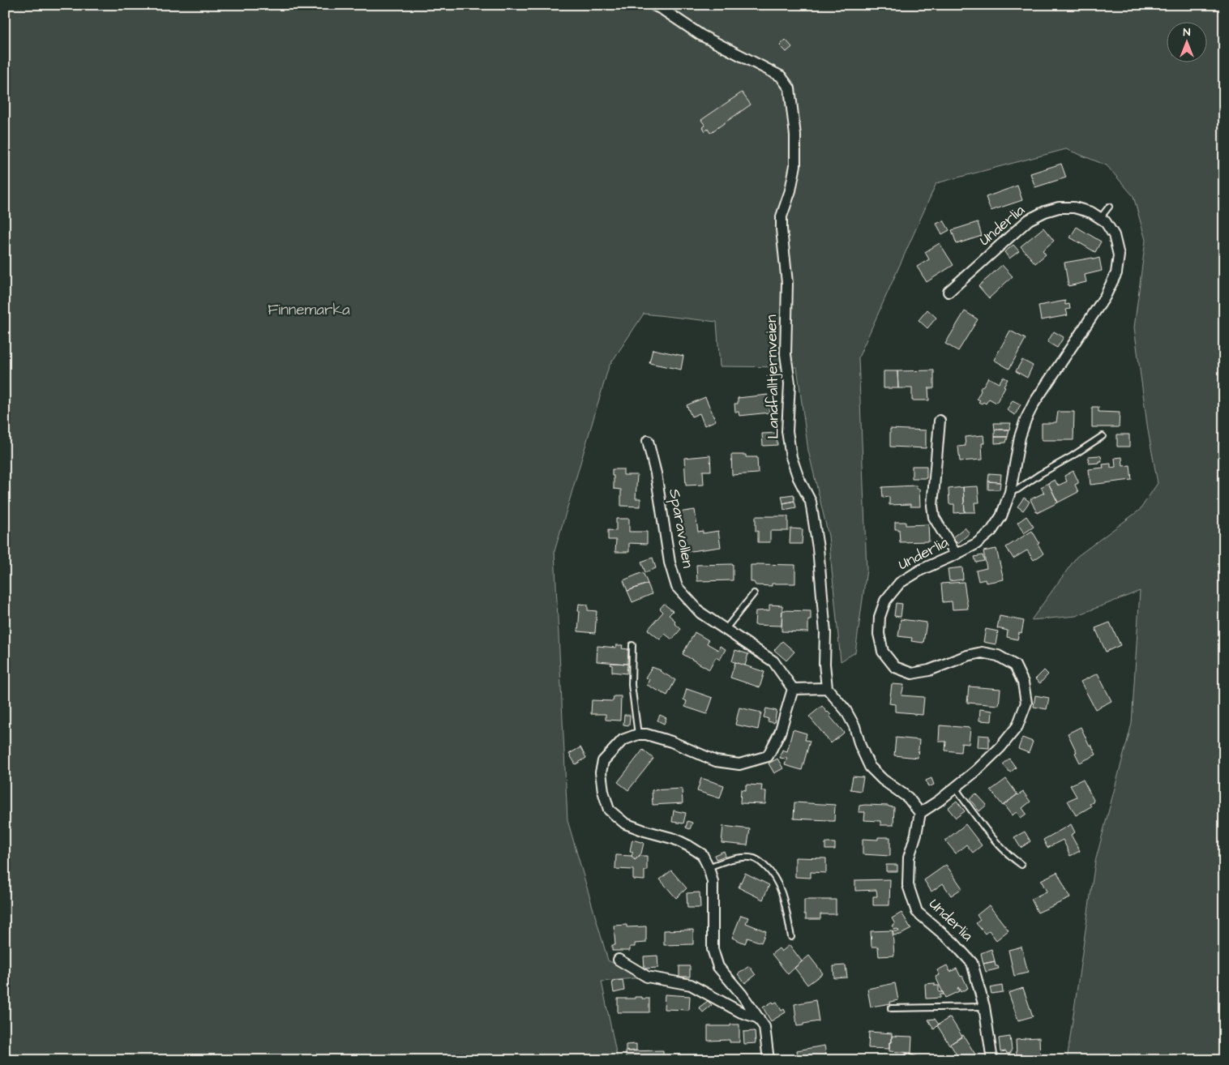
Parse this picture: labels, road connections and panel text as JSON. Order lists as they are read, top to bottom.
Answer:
{
  "streets": {
    "street": ["Underlia", "Landfalltjernveien", "Sparavollen"]
  },
  "parks": ["Finnemarka"],
  "north": "top"
}
